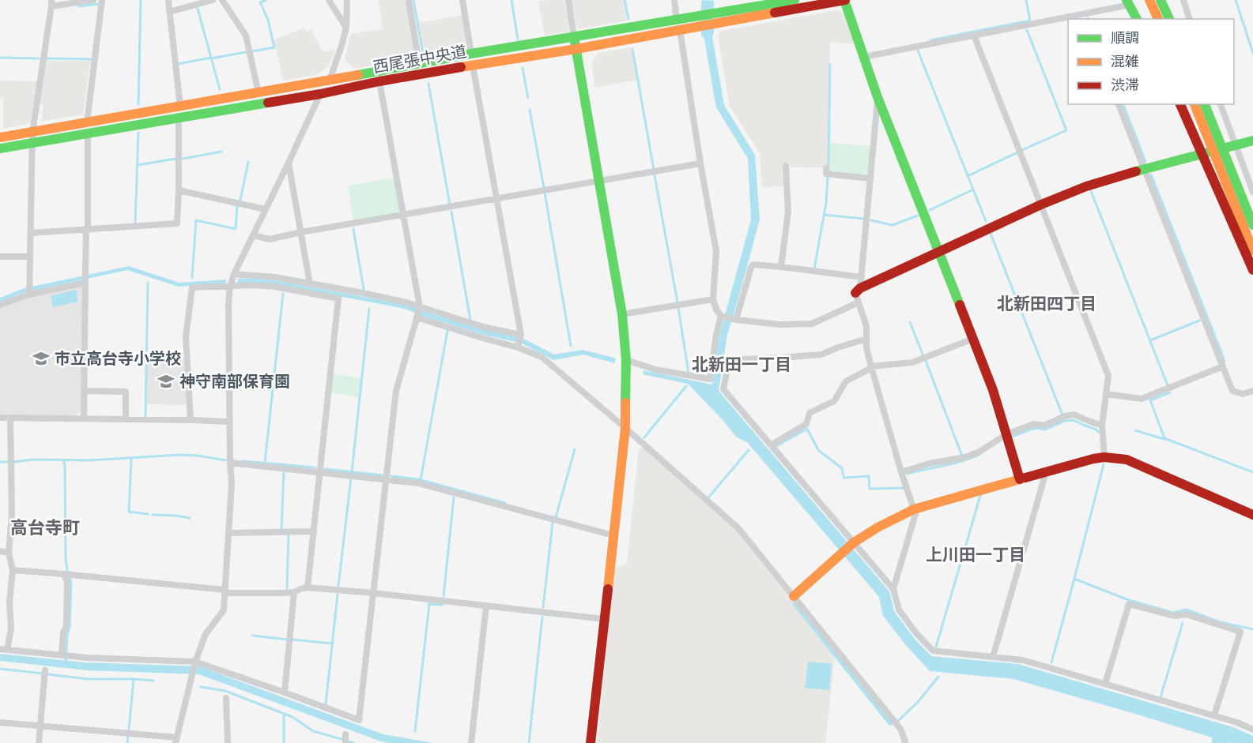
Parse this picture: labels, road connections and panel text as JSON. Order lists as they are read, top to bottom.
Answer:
{
  "streets": {
    "main road": ["西尾張中央道"]
  },
  "districts": [
    "北新田四丁目",
    "北新田一丁目",
    "高台寺町",
    "上川田一丁目"
  ],
  "places": {
    "school or university": ["市立高台寺小学校", "神守南部保育園"]
  },
  "legend": ["順調", "混雑", "渋滞"]
}
